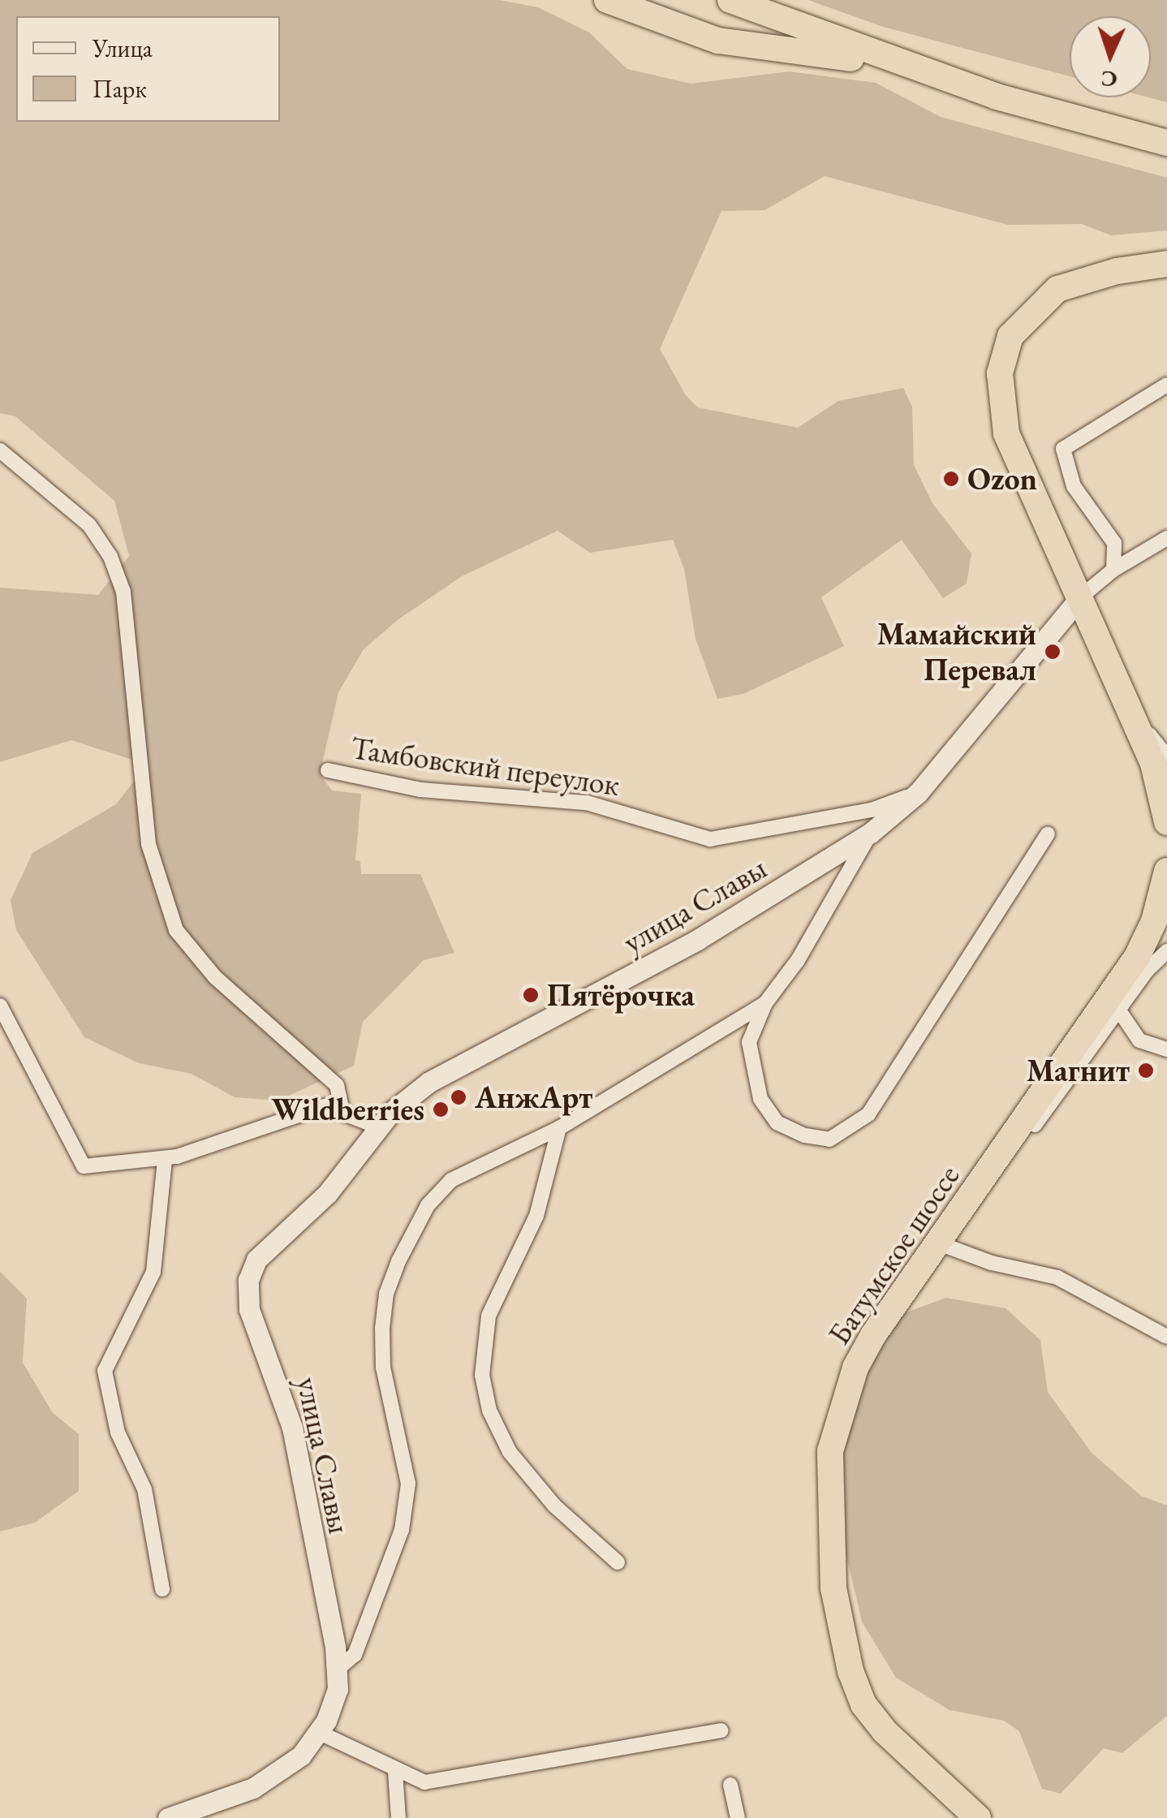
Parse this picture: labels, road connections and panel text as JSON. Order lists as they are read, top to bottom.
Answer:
{
  "streets": {
    "highway": ["Батумское шоссе"],
    "street": ["Тамбовский переулок", "улица Славы"]
  },
  "crossings": [
    ["Тамбовский переулок", "улица Славы"]
  ],
  "places": [
    "Ozon",
    "Мамайский Перевал",
    "Пятёрочка",
    "Магнит",
    "АнжАрт",
    "Wildberries"
  ],
  "legend": ["Улица", "Парк"],
  "north": "bottom"
}
